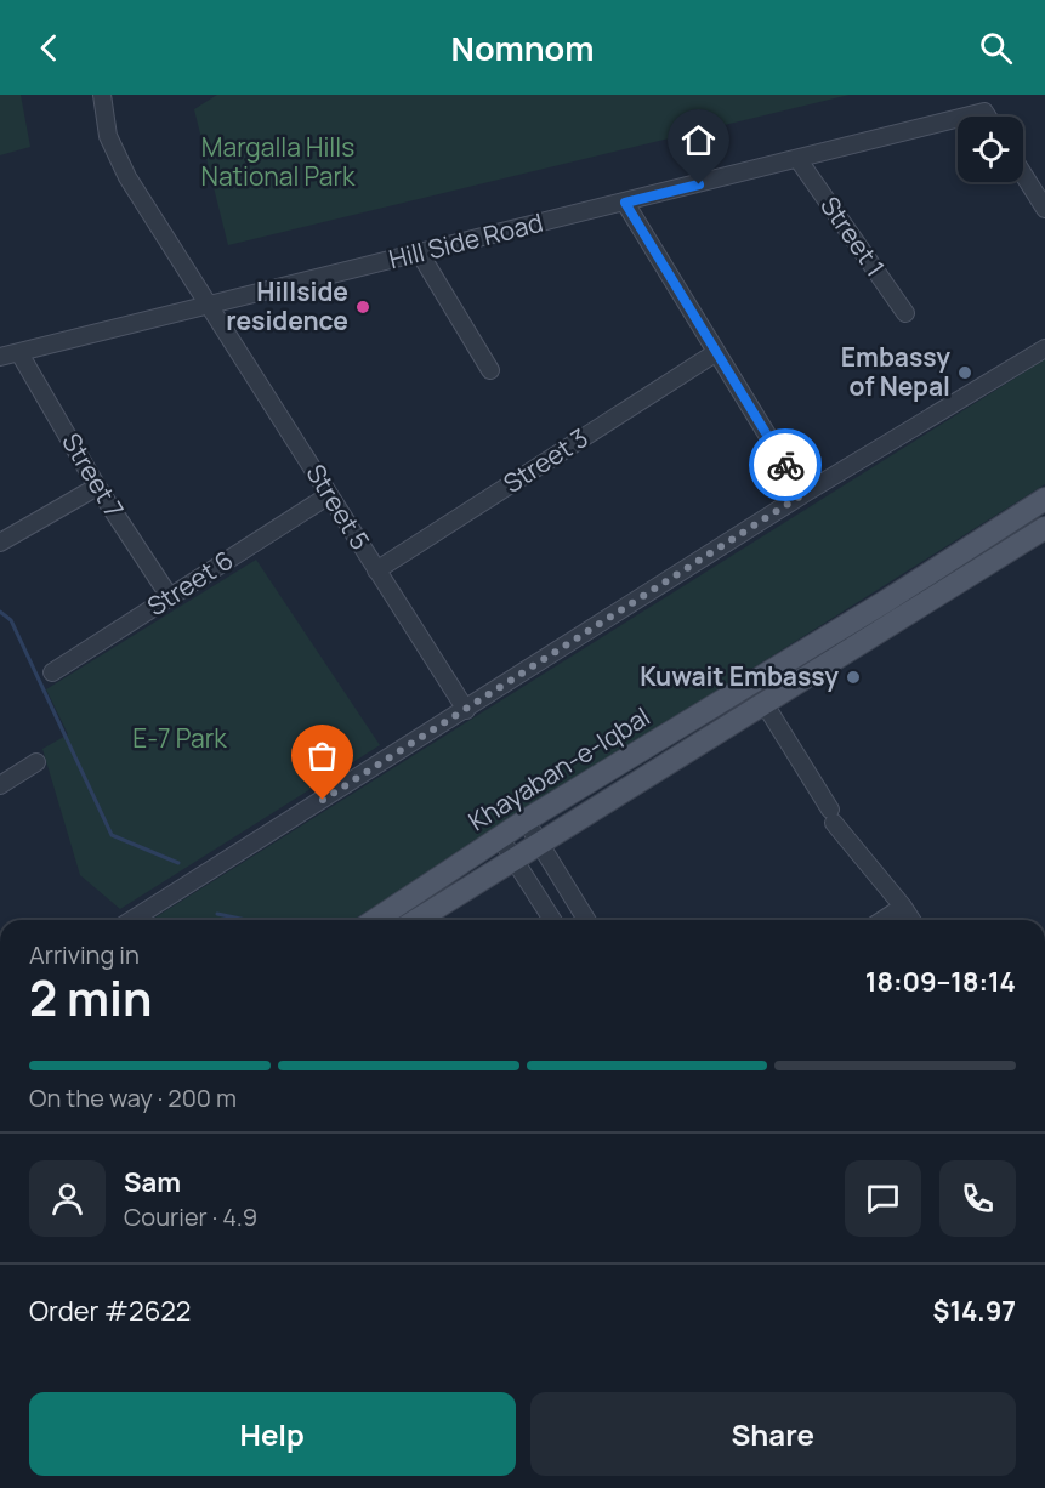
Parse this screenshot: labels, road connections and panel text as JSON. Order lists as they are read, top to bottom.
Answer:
{
  "streets": {
    "main road": ["Khayaban-e-Iqbal"],
    "street": [
      "Street 1",
      "Hill Side Road",
      "Street 3",
      "Street 7",
      "Street 5",
      "Street 6"
    ]
  },
  "crossings": [
    ["Street 1", "Hill Side Road"],
    ["Hill Side Road", "Street 7"],
    ["Hill Side Road", "Street 5"],
    ["Street 3", "Street 5"],
    ["Street 7", "Street 6"],
    ["Street 5", "Street 6"]
  ],
  "parks": ["Margalla Hills National Park", "E-7 Park"],
  "places": ["Hillside residence", "Embassy of Nepal", "Kuwait Embassy"],
  "page": {
    "header": "Nomnom",
    "heading": ["2 min", "Arriving in", "18:09–18:14"],
    "panel": [
      "Sam",
      "Courier · 4.9",
      "Order #2622",
      "$14.97"
    ],
    "bar": "On the way · 200 m",
    "buttons": ["Help", "Share"]
  }
}
